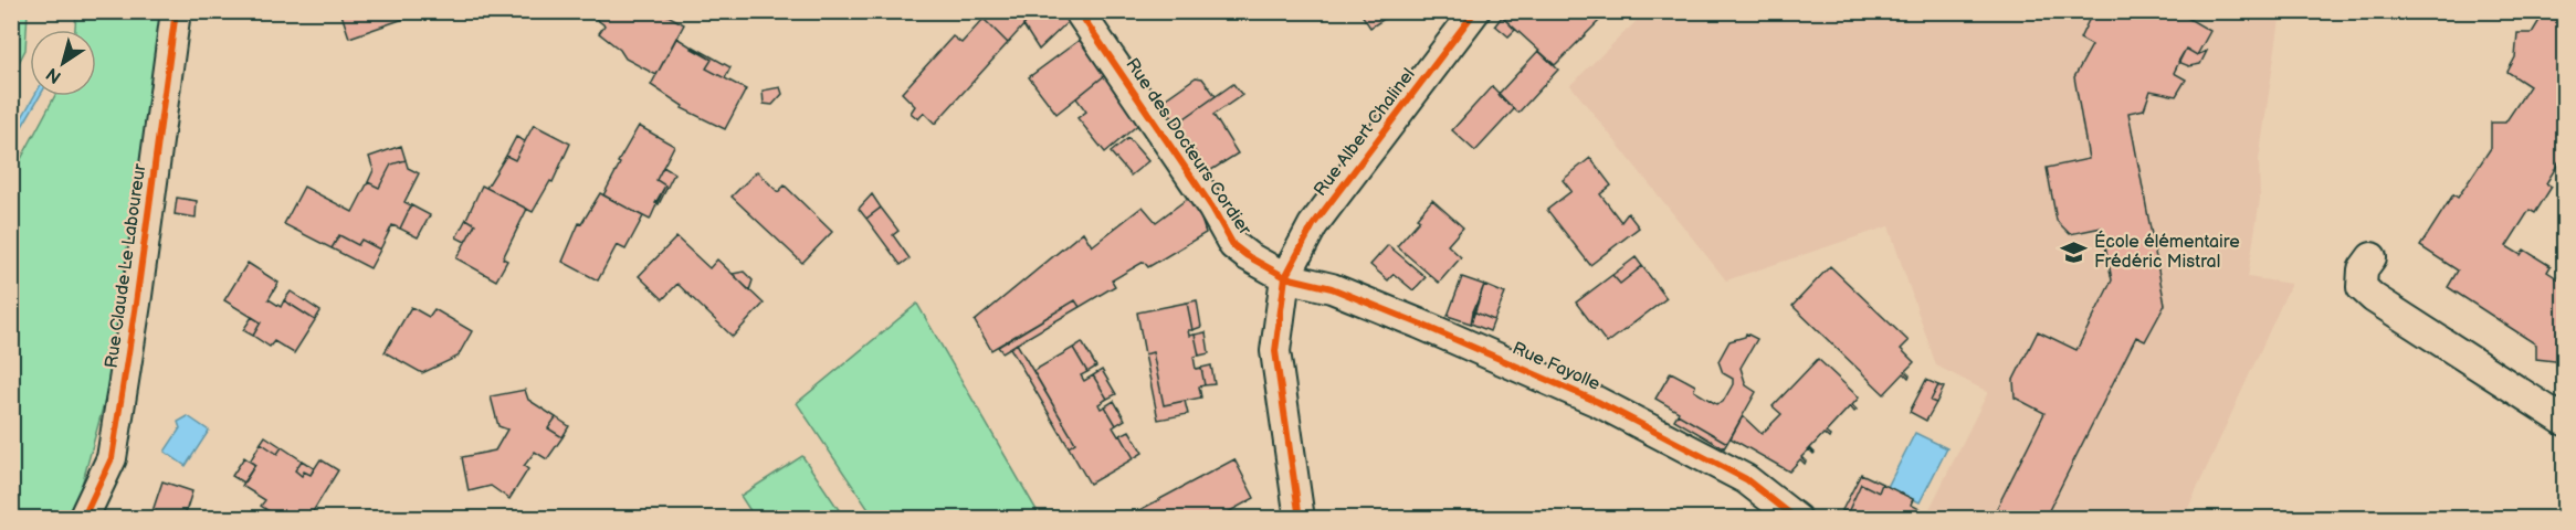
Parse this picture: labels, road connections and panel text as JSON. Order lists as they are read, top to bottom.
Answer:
{
  "streets": {
    "street": [
      "Rue Albert Chalinel",
      "Rue des Docteurs Cordier",
      "Rue Claude Le Laboureur",
      "Rue Fayolle"
    ]
  },
  "crossings": [
    ["Rue Albert Chalinel", "Rue des Docteurs Cordier"],
    ["Rue Albert Chalinel", "Rue Fayolle"],
    ["Rue des Docteurs Cordier", "Rue Fayolle"]
  ],
  "places": {
    "school or university": ["École élémentaire Frédéric Mistral"]
  },
  "north": "bottom left"
}
